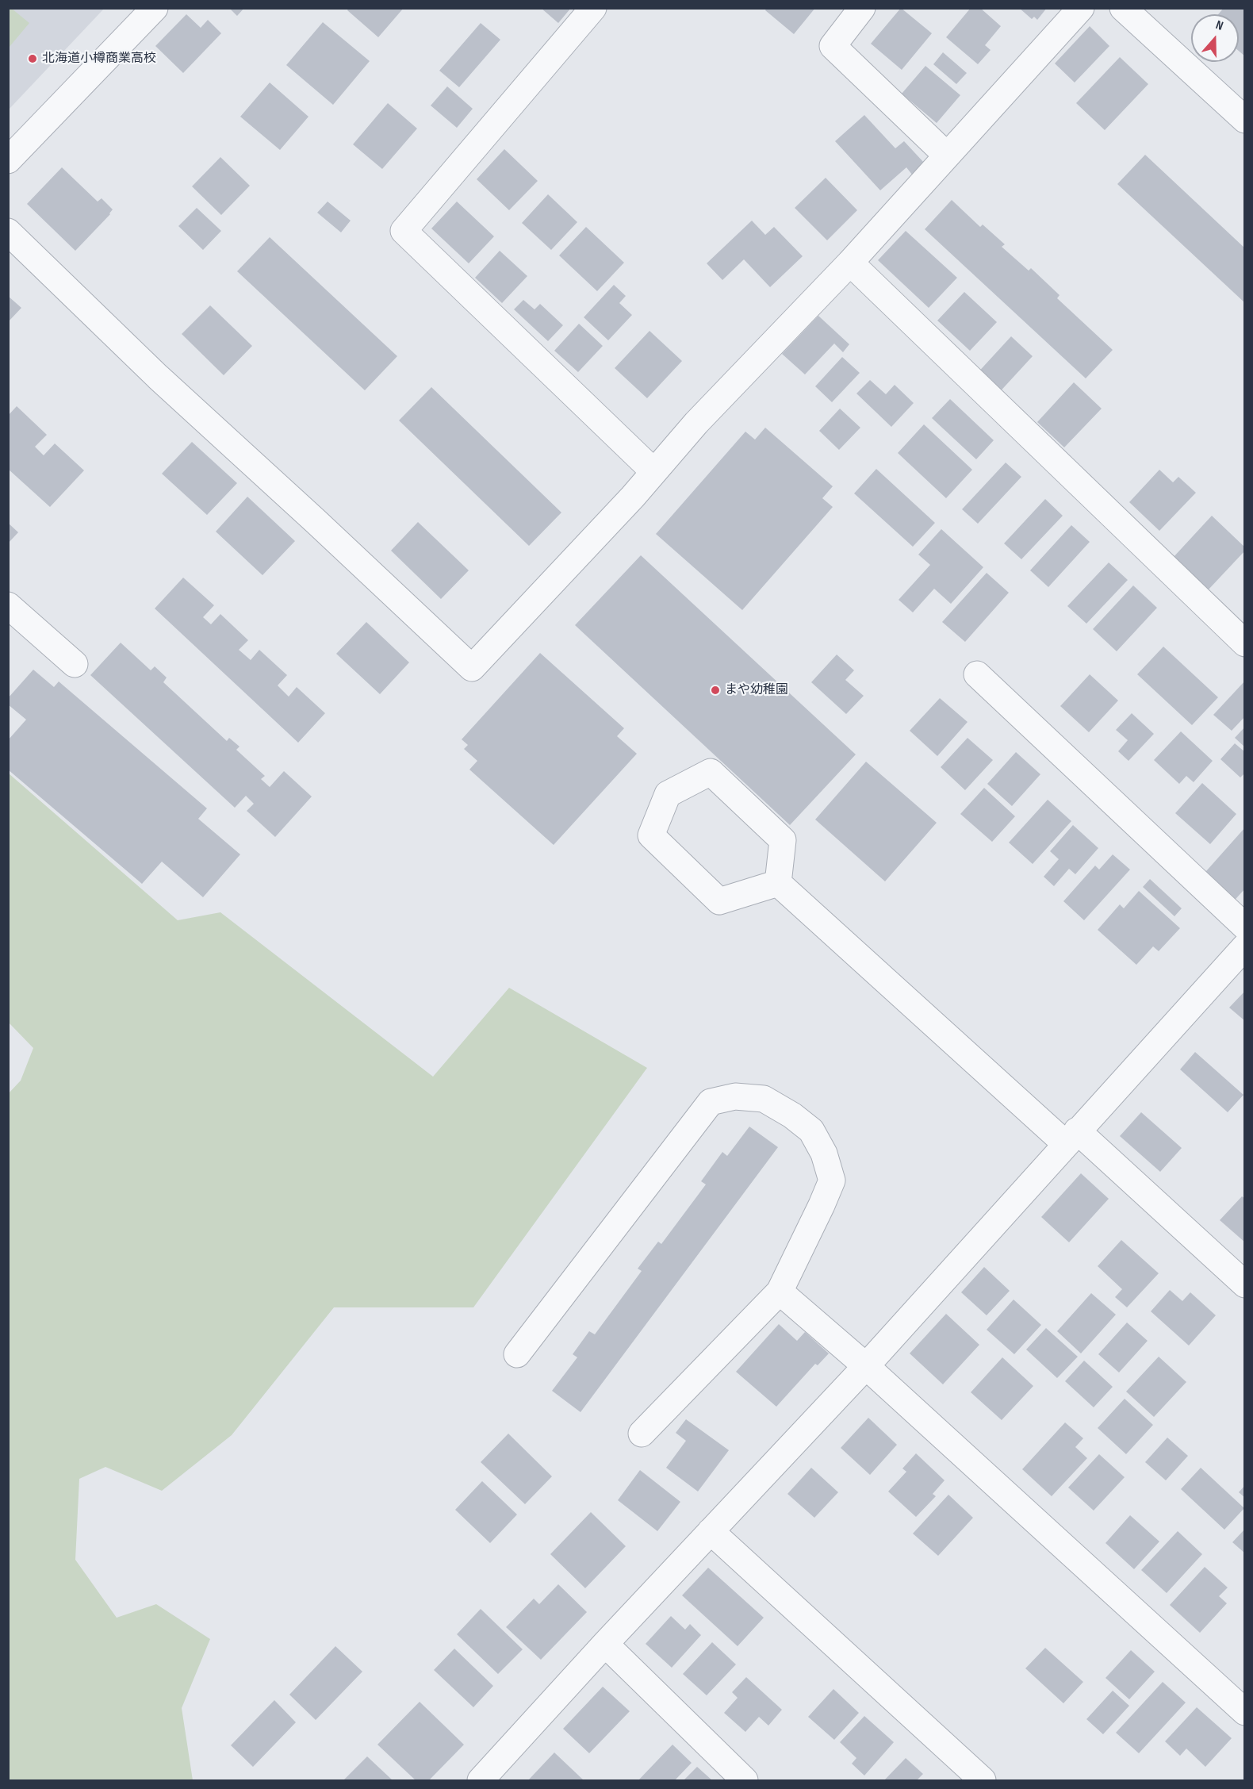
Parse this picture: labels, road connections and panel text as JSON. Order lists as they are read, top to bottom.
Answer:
{
  "places": ["北海道小樽商業高校", "まや幼稚園"],
  "north": "top"
}
